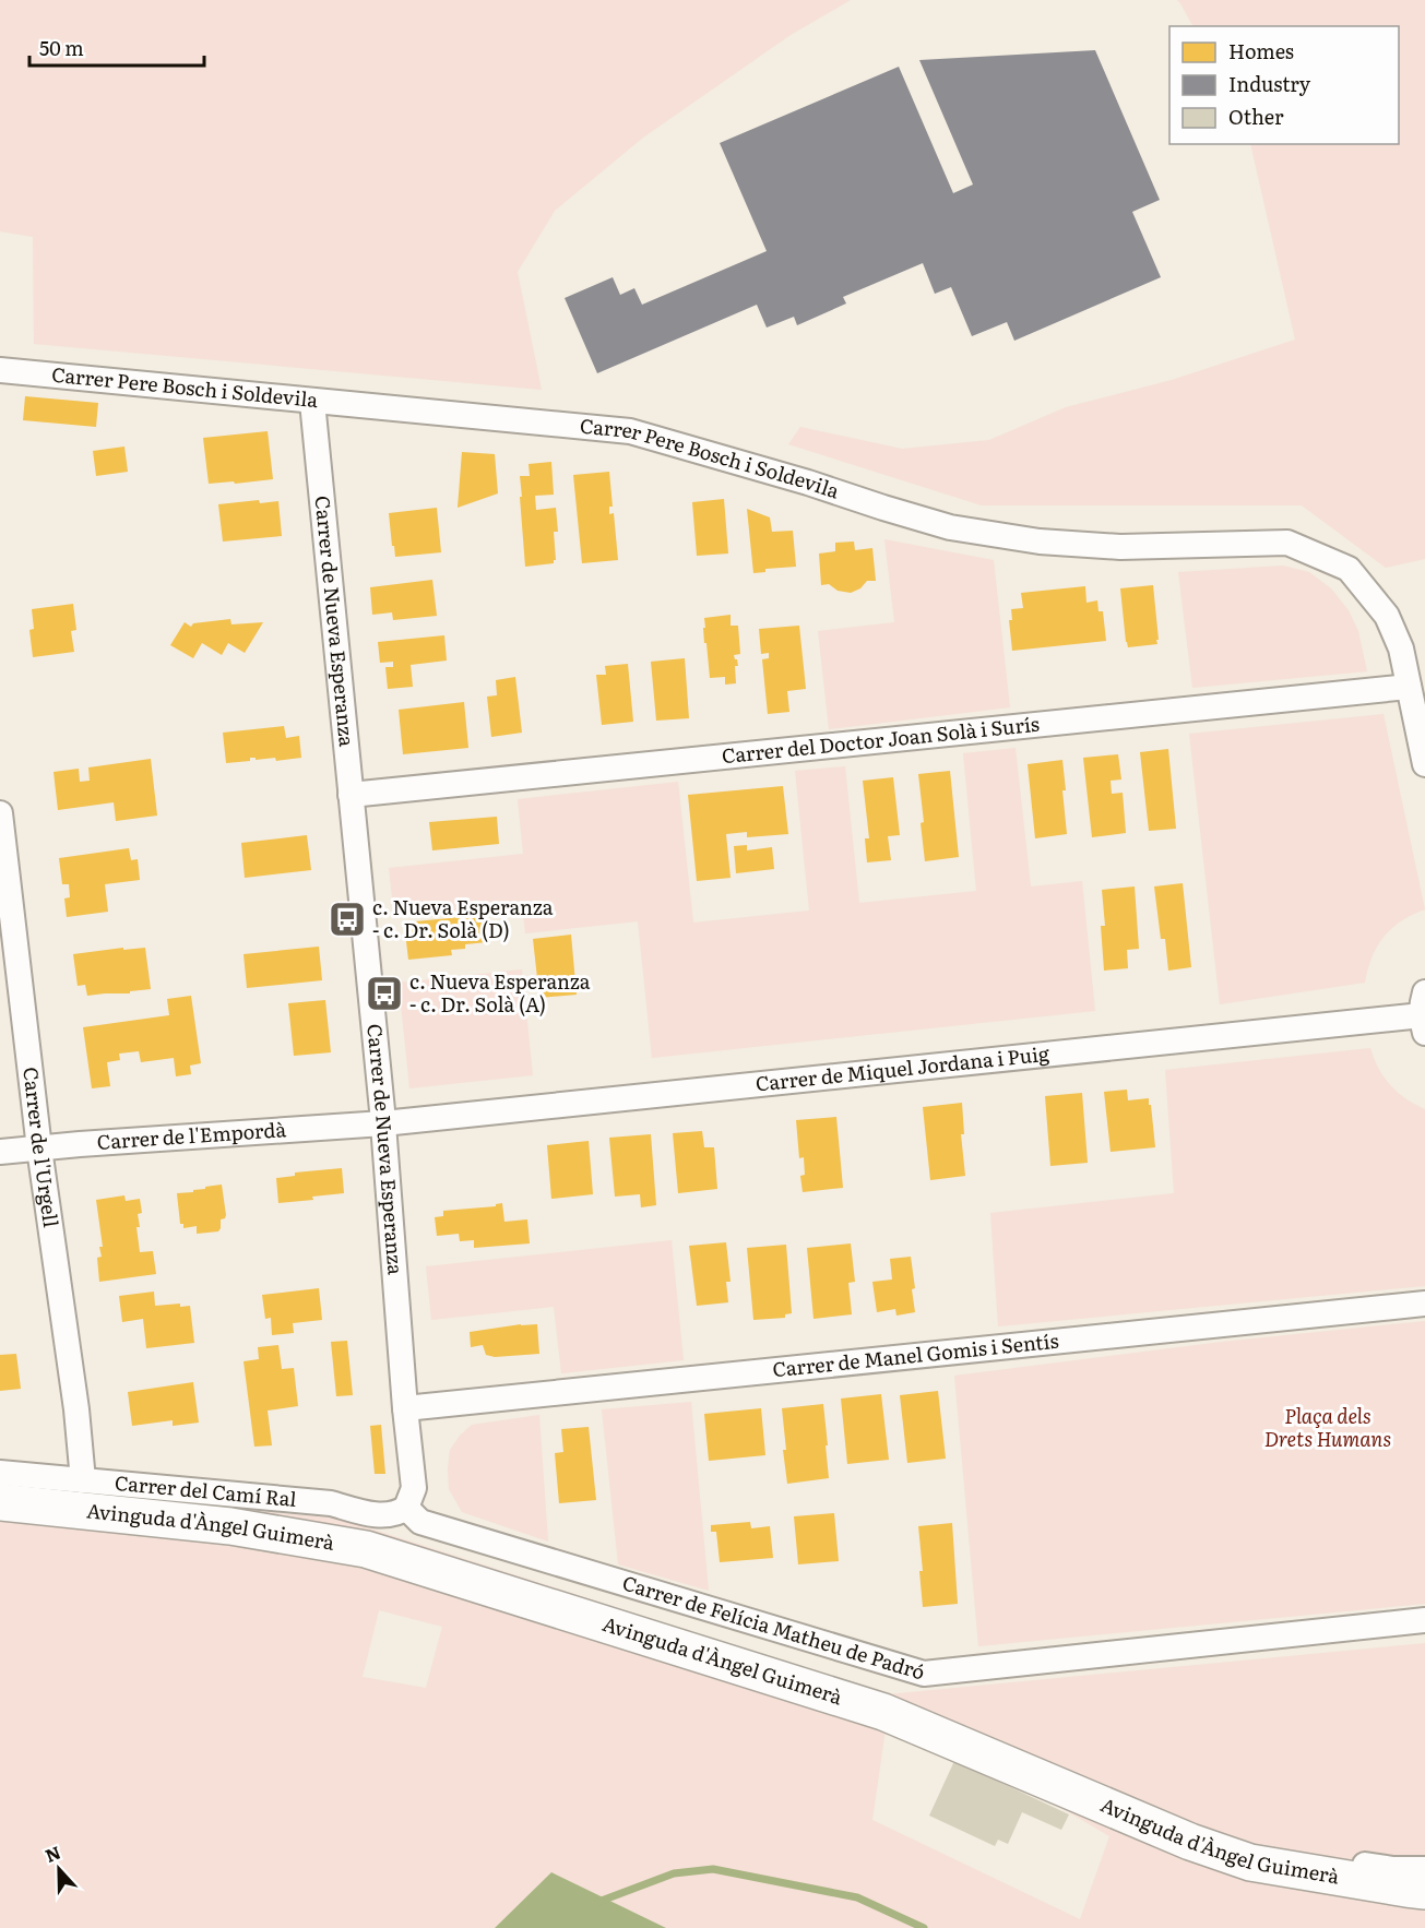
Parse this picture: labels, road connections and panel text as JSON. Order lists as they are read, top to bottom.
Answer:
{
  "streets": {
    "street": [
      "Carrer Pere Bosch i Soldevila",
      "Carrer de Nueva Esperanza",
      "Carrer del Doctor Joan Solà i Surís",
      "Carrer de Miquel Jordana i Puig",
      "Carrer de l'Empordà",
      "Carrer de l'Urgell",
      "Carrer de Manel Gomis i Sentís",
      "Carrer del Camí Ral",
      "Avinguda d'Àngel Guimerà",
      "Carrer de Felícia Matheu de Padró"
    ]
  },
  "crossings": [
    ["Carrer Pere Bosch i Soldevila", "Carrer de Nueva Esperanza"],
    ["Carrer Pere Bosch i Soldevila", "Carrer del Doctor Joan Solà i Surís"],
    ["Carrer de Nueva Esperanza", "Carrer del Doctor Joan Solà i Surís"],
    ["Carrer de Nueva Esperanza", "Carrer de Miquel Jordana i Puig"],
    ["Carrer de Nueva Esperanza", "Carrer de l'Empordà"],
    ["Carrer de Nueva Esperanza", "Carrer de Manel Gomis i Sentís"],
    ["Carrer de Nueva Esperanza", "Carrer del Camí Ral"],
    ["Carrer de Nueva Esperanza", "Carrer de Felícia Matheu de Padró"],
    ["Carrer de Miquel Jordana i Puig", "Carrer de l'Empordà"],
    ["Carrer de l'Empordà", "Carrer de l'Urgell"],
    ["Carrer de l'Urgell", "Carrer del Camí Ral"],
    ["Carrer del Camí Ral", "Carrer de Felícia Matheu de Padró"]
  ],
  "parks": ["Plaça dels Drets Humans"],
  "places": {
    "bus stop": ["c. Nueva Esperanza - c. Dr. Solà (D)", "c. Nueva Esperanza - c. Dr. Solà (A)"]
  },
  "legend": ["Homes", "Industry", "Other"],
  "scale_bar": "50 m",
  "north": "top"
}
